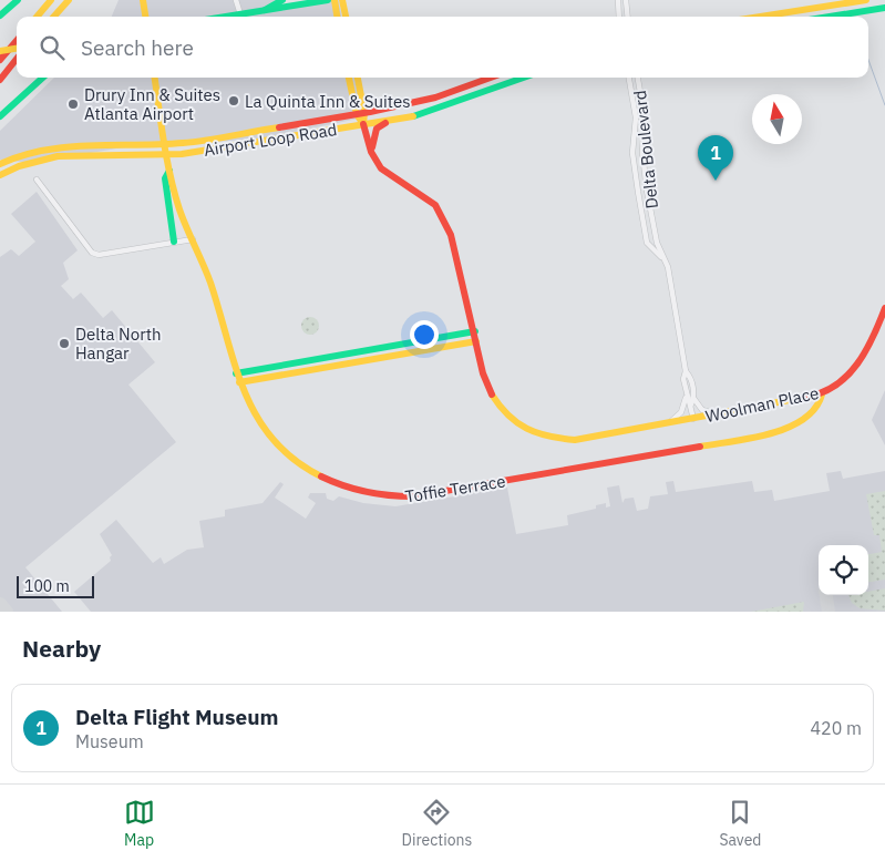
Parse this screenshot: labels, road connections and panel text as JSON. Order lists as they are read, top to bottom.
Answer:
{
  "streets": {
    "main road": ["Airport Loop Road", "Woolman Place", "Toffie Terrace"],
    "street": ["Delta Boulevard"]
  },
  "crossings": [
    ["Airport Loop Road", "Toffie Terrace"],
    ["Woolman Place", "Toffie Terrace"]
  ],
  "places": ["La Quinta Inn & Suites", "Drury Inn & Suites Atlanta Airport", "Delta North Hangar"],
  "scale_bar": "100 m",
  "north": "top",
  "page": {
    "search": "Search here",
    "pins": "1",
    "scale": "100 m",
    "heading": "Nearby",
    "list": [
      {
        "mark": "1",
        "name": "Delta Flight Museum",
        "note": "Museum",
        "value": "420 m"
      }
    ],
    "nav": ["Map", "Directions", "Saved"]
  }
}
